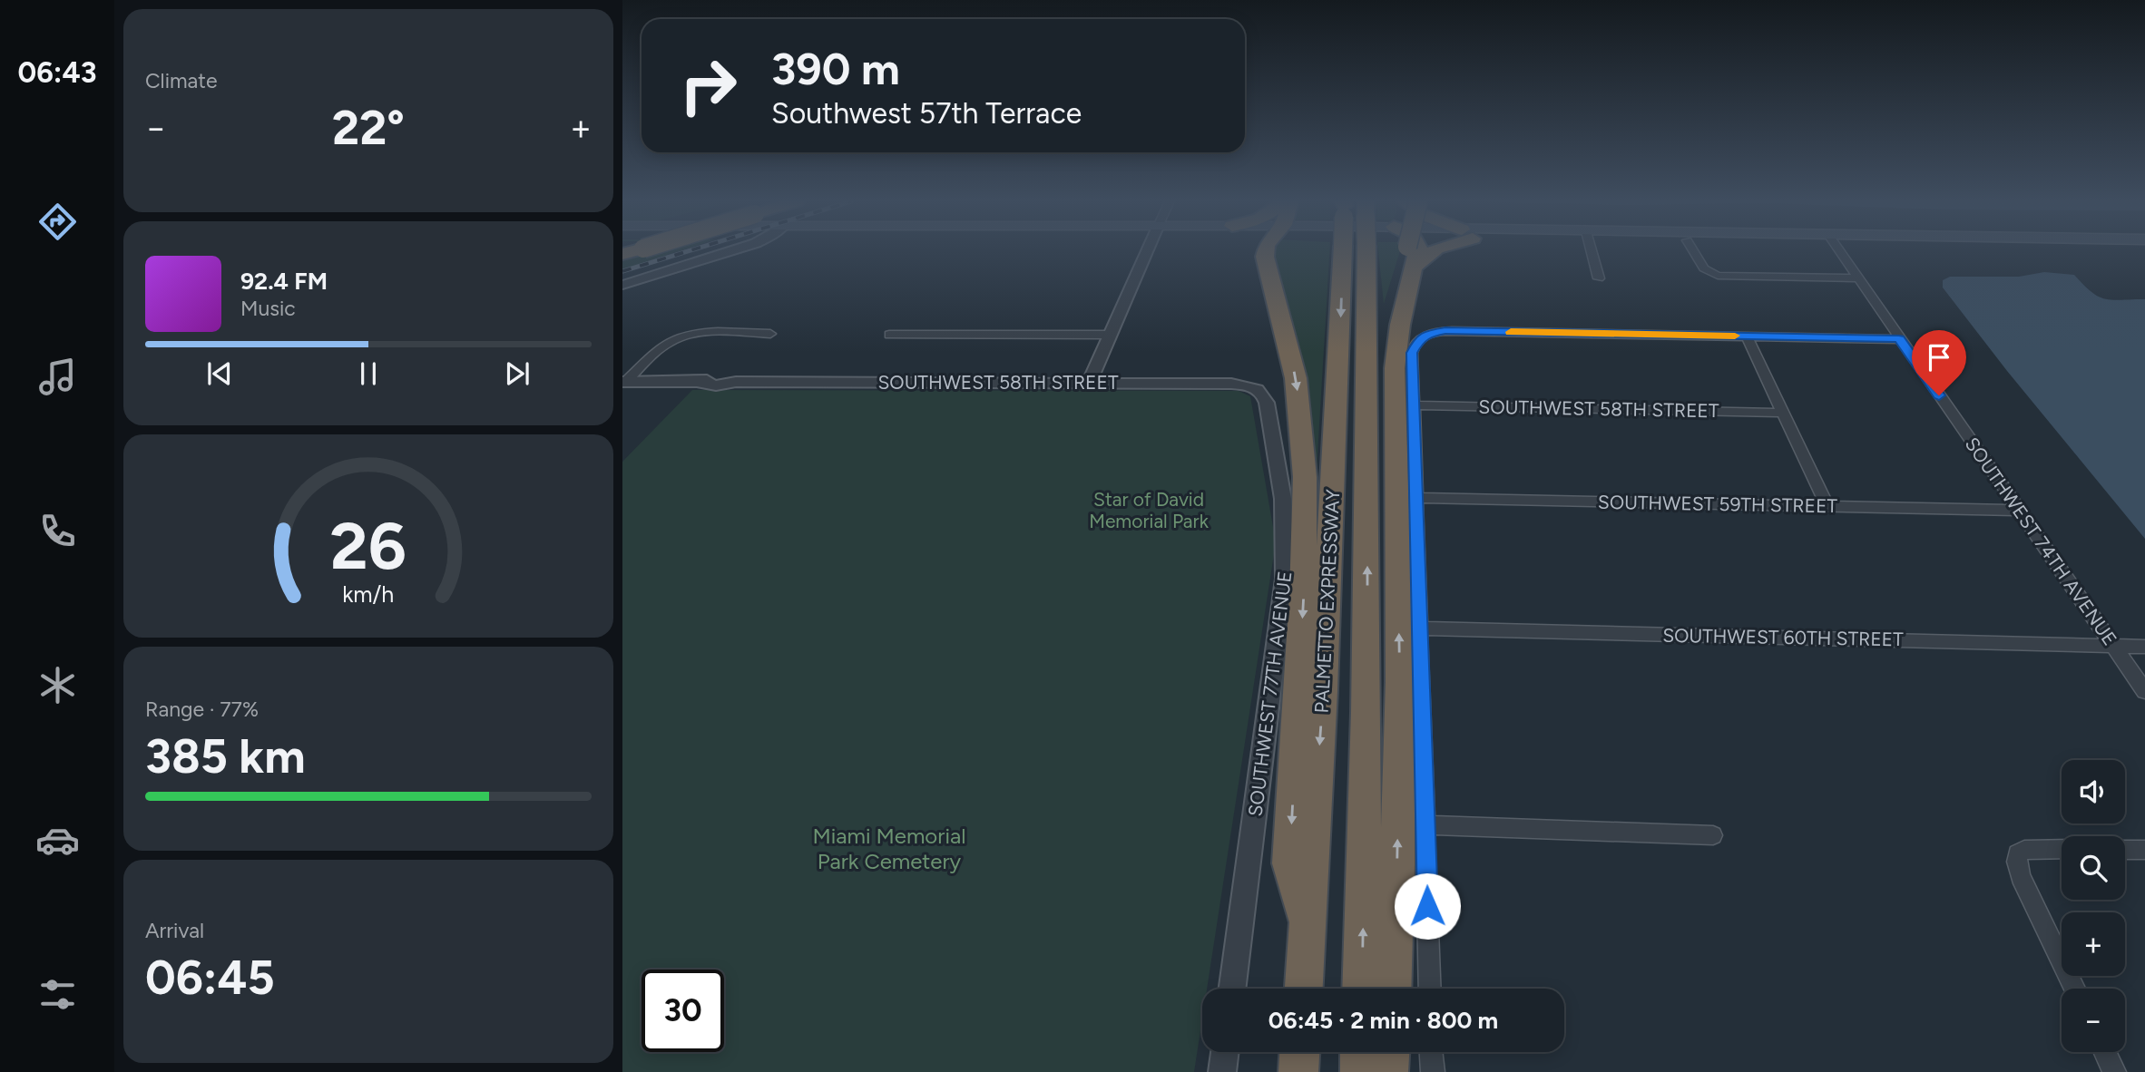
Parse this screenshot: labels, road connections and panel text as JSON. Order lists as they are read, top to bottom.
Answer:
{
  "streets": {
    "highway": ["PALMETTO EXPRESSWAY"],
    "street": [
      "SOUTHWEST 58TH STREET",
      "SOUTHWEST 59TH STREET",
      "SOUTHWEST 74TH AVENUE",
      "SOUTHWEST 60TH STREET",
      "SOUTHWEST 77TH AVENUE"
    ]
  },
  "crossings": [
    ["SOUTHWEST 58TH STREET", "SOUTHWEST 77TH AVENUE"],
    ["SOUTHWEST 59TH STREET", "SOUTHWEST 74TH AVENUE"],
    ["SOUTHWEST 74TH AVENUE", "SOUTHWEST 60TH STREET"]
  ],
  "parks": ["Star of David Memorial Park", "Miami Memorial Park Cemetery"],
  "page": {
    "tabs": "06:43",
    "tile": [
      "Climate",
      ["Range · 77%", "385 km"],
      ["Arrival", "06:45"]
    ],
    "turn": ["390 m", "Southwest 57th Terrace"],
    "heat": ["−", "22°", "+"],
    "song": ["92.4 FM", "Music"],
    "map_buttons": ["+", "−"],
    "limit": "30",
    "trip": "06:45 · 2 min · 800 m",
    "gauge": ["26", "km/h"]
  }
}
